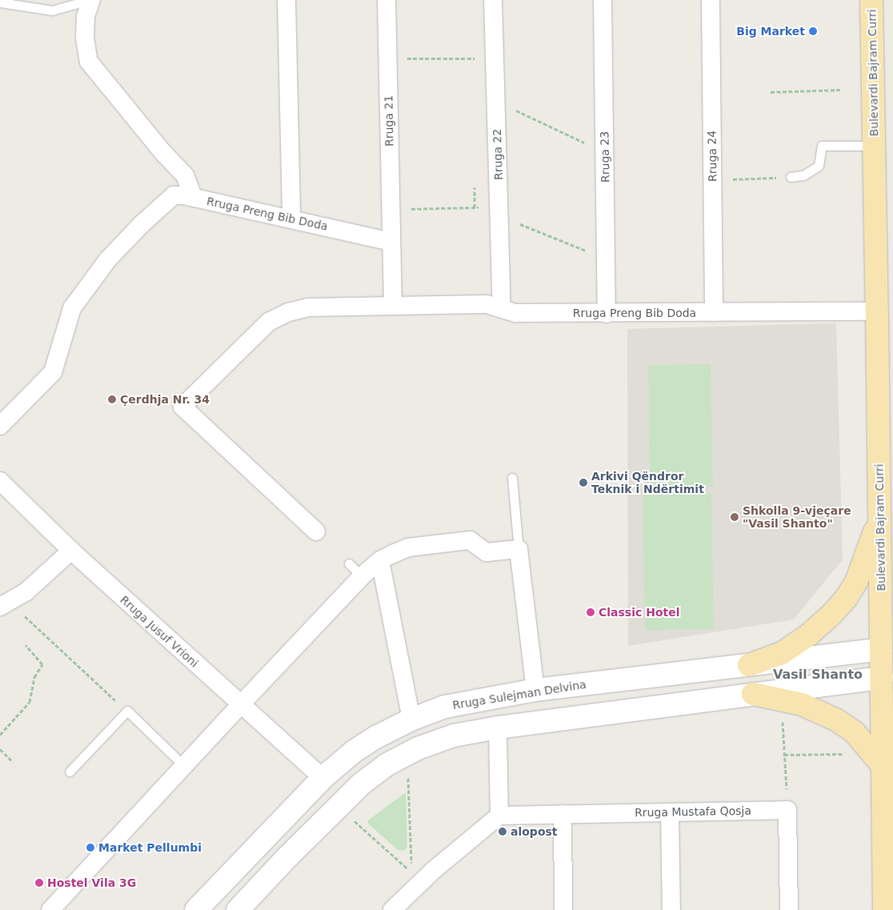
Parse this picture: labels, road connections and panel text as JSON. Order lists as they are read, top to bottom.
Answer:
{
  "streets": {
    "main road": ["Bulevardi Bajram Curri", "Rruga Sulejman Delvina"],
    "street": [
      "Rruga 21",
      "Rruga 22",
      "Rruga 24",
      "Rruga 23",
      "Rruga Preng Bib Doda",
      "Rruga Jusuf Vrioni",
      "Rruga Mustafa Qosja"
    ]
  },
  "crossings": [
    ["Bulevardi Bajram Curri", "Rruga Preng Bib Doda"],
    ["Bulevardi Bajram Curri", "Rruga Sulejman Delvina"],
    ["Rruga 21", "Rruga Preng Bib Doda"],
    ["Rruga 22", "Rruga Preng Bib Doda"],
    ["Rruga 24", "Rruga Preng Bib Doda"],
    ["Rruga 23", "Rruga Preng Bib Doda"],
    ["Rruga Jusuf Vrioni", "Rruga Sulejman Delvina"]
  ],
  "districts": ["Vasil Shanto"],
  "places": [
    "Big Market",
    "Çerdhja Nr. 34",
    "Arkivi Qëndror Teknik i Ndërtimit",
    "Shkolla 9-vjeçare \"Vasil Shanto\"",
    "Classic Hotel",
    "alopost",
    "Market Pellumbi",
    "Hostel Vila 3G"
  ]
}
